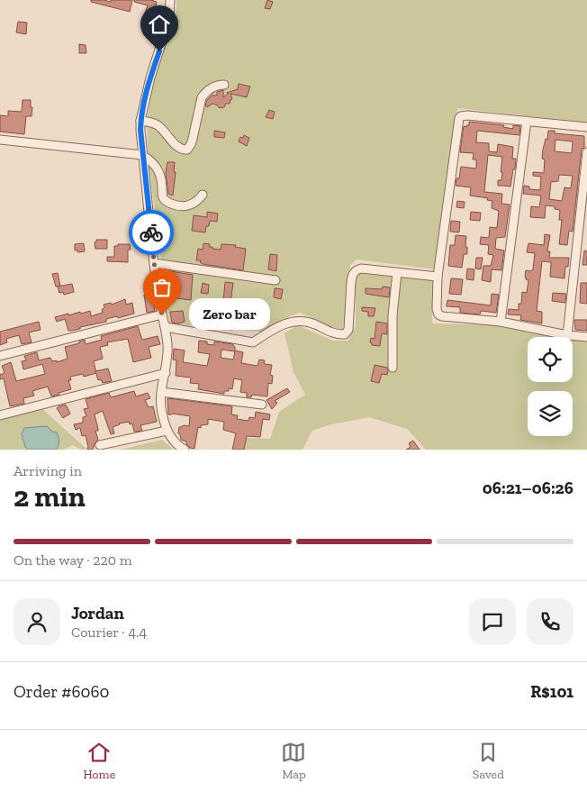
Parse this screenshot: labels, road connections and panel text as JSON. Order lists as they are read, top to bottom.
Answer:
{
  "places": ["Zero bar"],
  "page": {
    "bubble": "Zero bar",
    "heading": ["2 min", "Arriving in", "06:21–06:26"],
    "panel": [
      "Jordan",
      "Courier · 4.4",
      "Order #6060",
      "R$101"
    ],
    "bar": "On the way · 220 m",
    "tabs": ["Home", "Map", "Saved"]
  }
}
